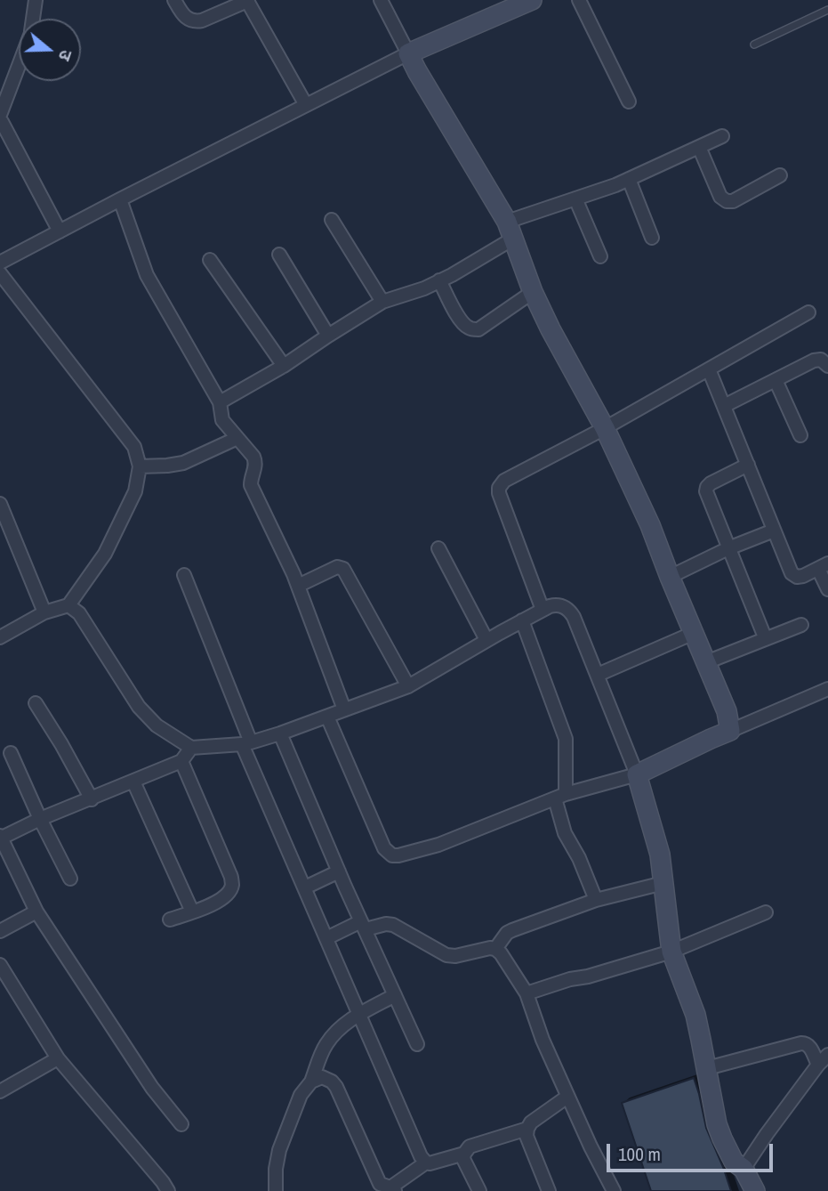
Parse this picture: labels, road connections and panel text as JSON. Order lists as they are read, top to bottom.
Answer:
{
  "scale_bar": "100 m",
  "north": "right"
}
